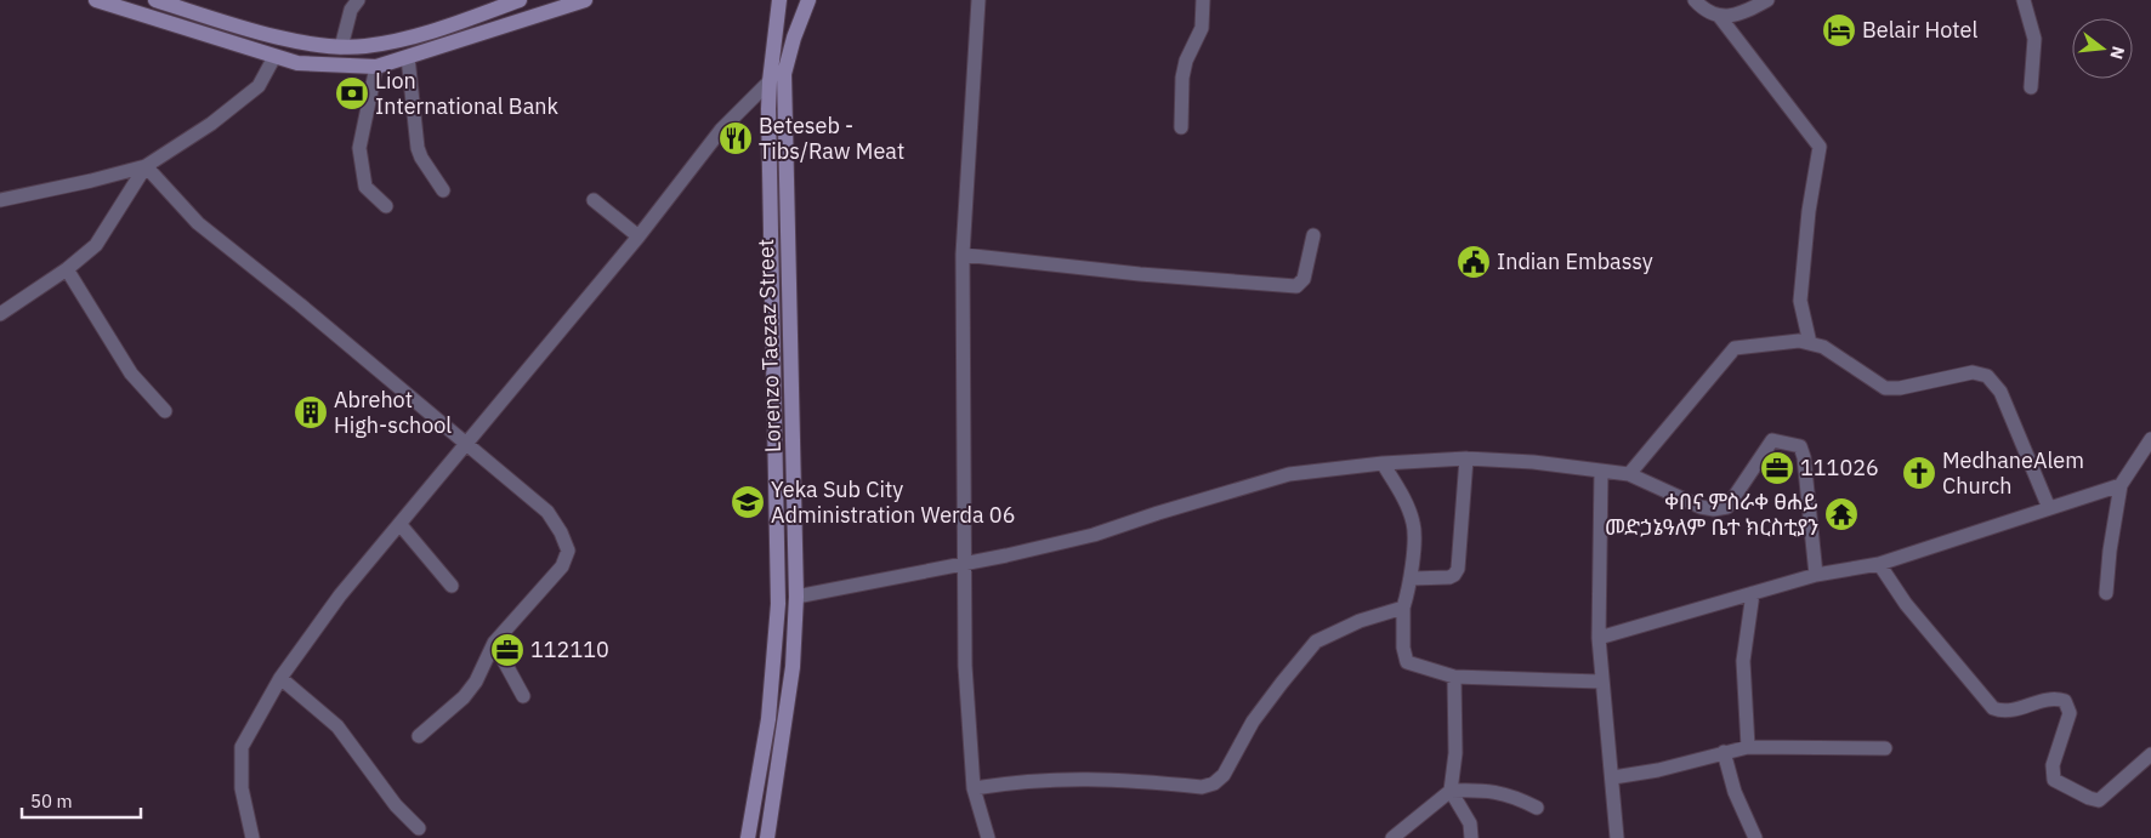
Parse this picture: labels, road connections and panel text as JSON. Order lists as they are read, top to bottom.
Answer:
{
  "streets": {
    "main road": ["Lorenzo Taezaz Street"]
  },
  "places": {
    "hotel": ["Belair Hotel"],
    "bank": ["Lion International Bank"],
    "restaurant": ["Beteseb - Tibs/Raw Meat"],
    "public building": ["Indian Embassy"],
    "building": ["Abrehot High-school"],
    "office": ["111026", "112110"],
    "church": ["MedhaneAlem Church"],
    "school or university": ["Yeka Sub City Administration Werda 06"],
    "temple": ["ቀበና ምስራቀ ፀሐይ መድኃኔዓለም ቤተ ክርስቲያን"]
  },
  "scale_bar": "50 m",
  "north": "right"
}
